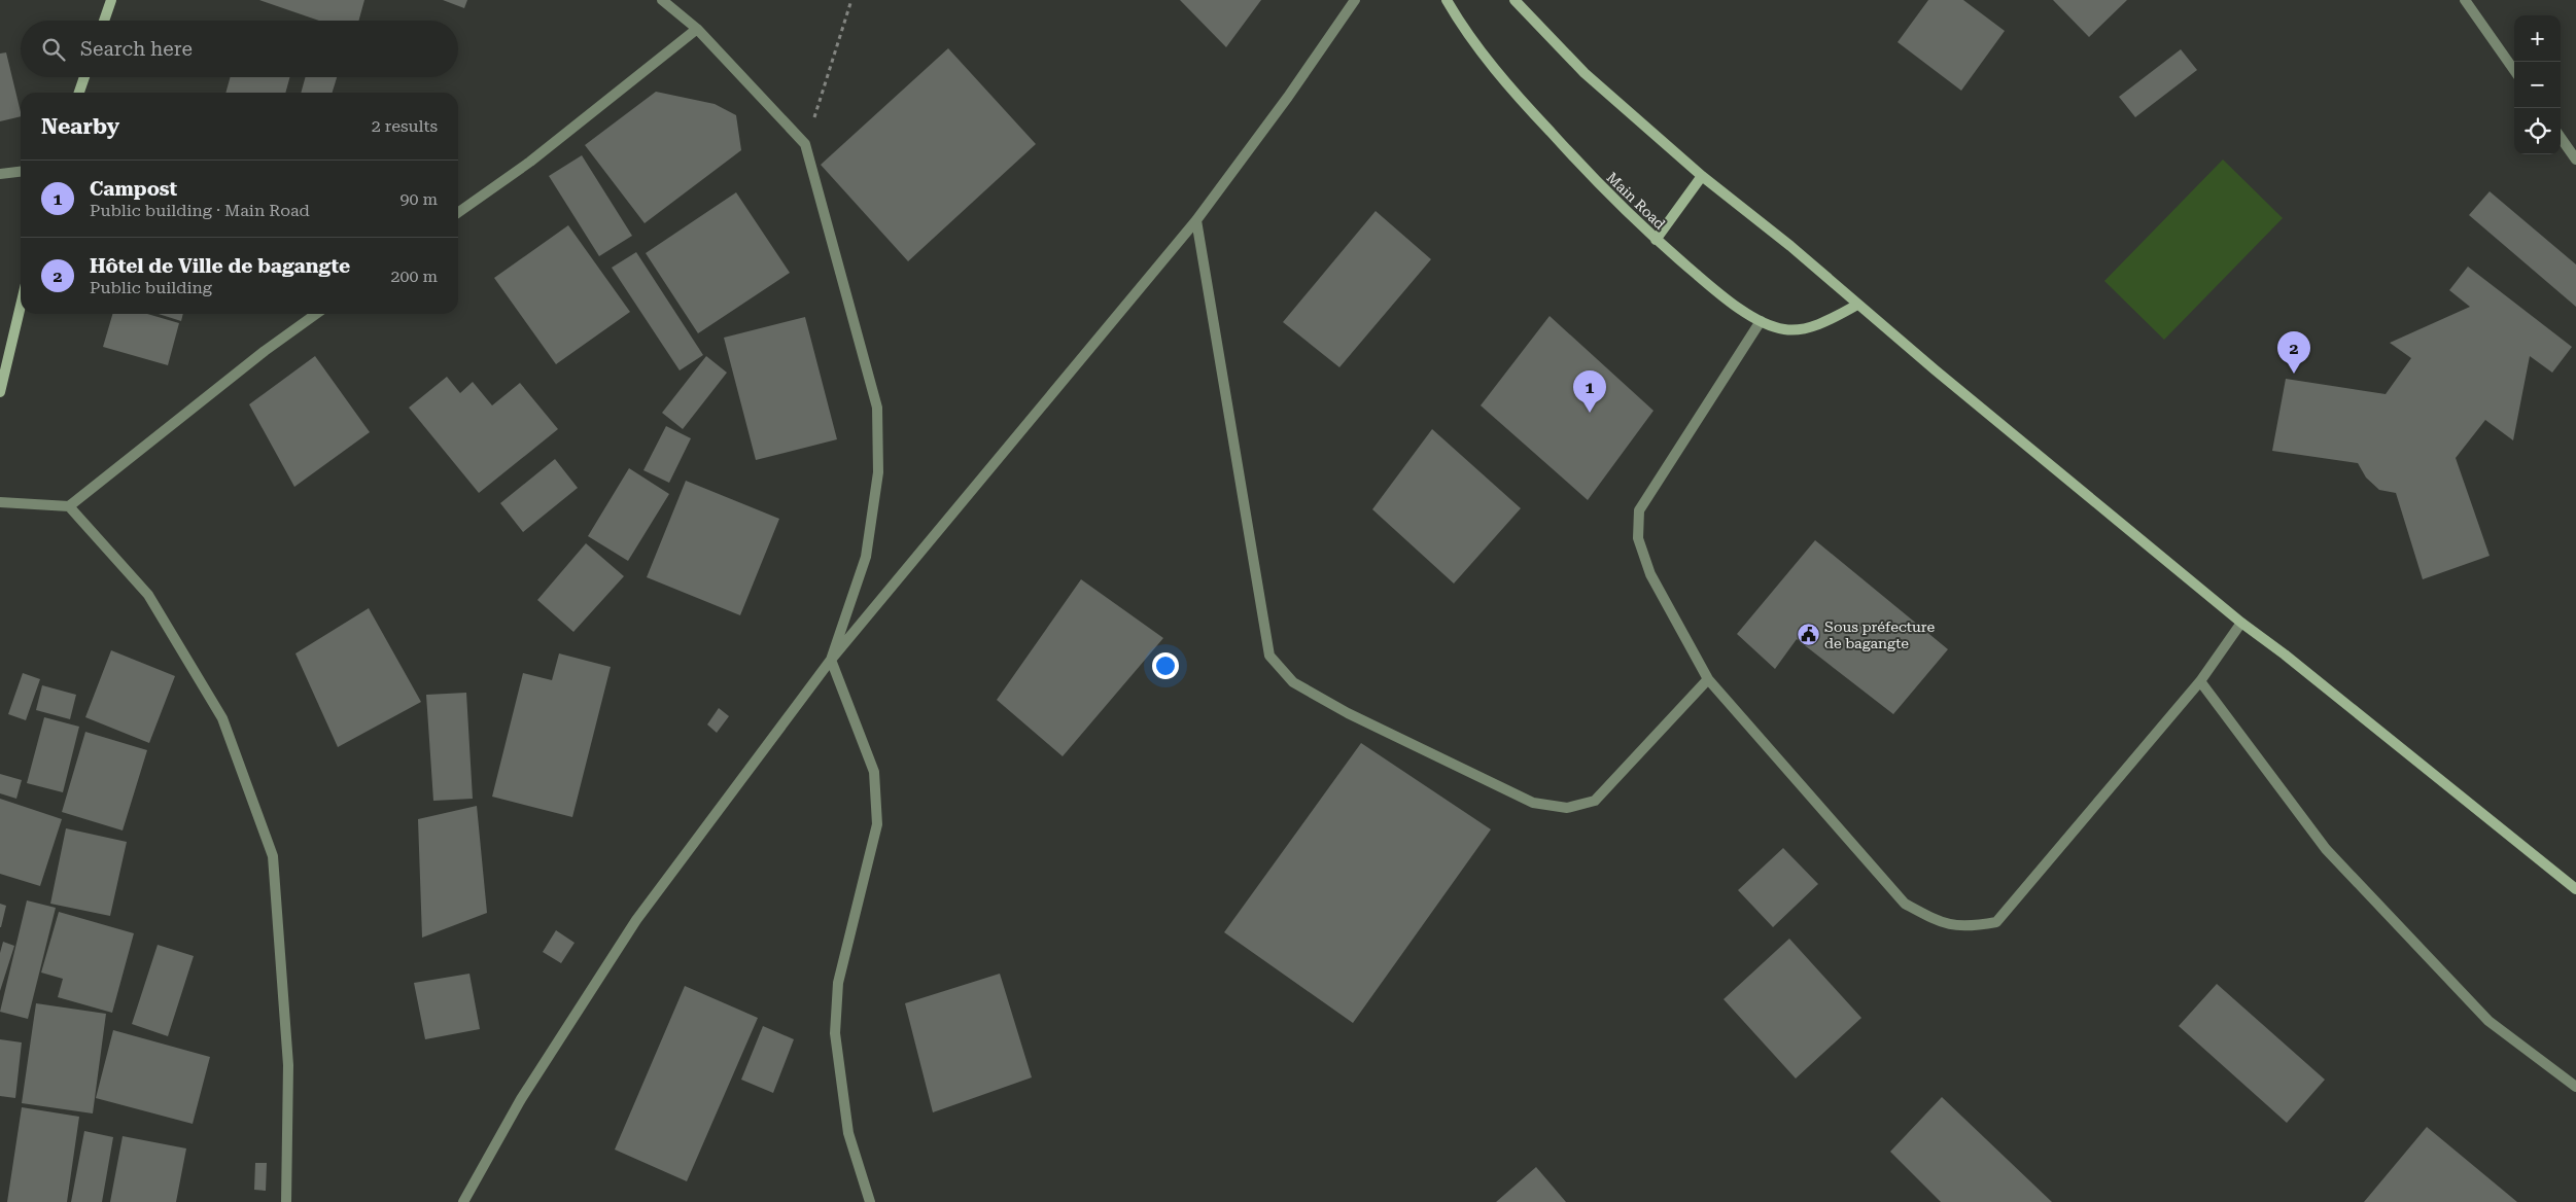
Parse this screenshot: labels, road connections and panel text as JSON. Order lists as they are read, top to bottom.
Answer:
{
  "streets": {
    "street": ["Main Road"]
  },
  "places": {
    "public building": ["Sous préfecture de bagangte"]
  },
  "page": {
    "map_buttons": ["+", "−"],
    "search": "Search here",
    "heading": ["Nearby", "2 results"],
    "list": [
      {
        "mark": "1",
        "name": "Campost",
        "note": "Public building · Main Road",
        "value": "90 m"
      },
      {
        "mark": "2",
        "name": "Hôtel de Ville de bagangte",
        "note": "Public building",
        "value": "200 m"
      }
    ],
    "pins": ["2", "1"]
  }
}
